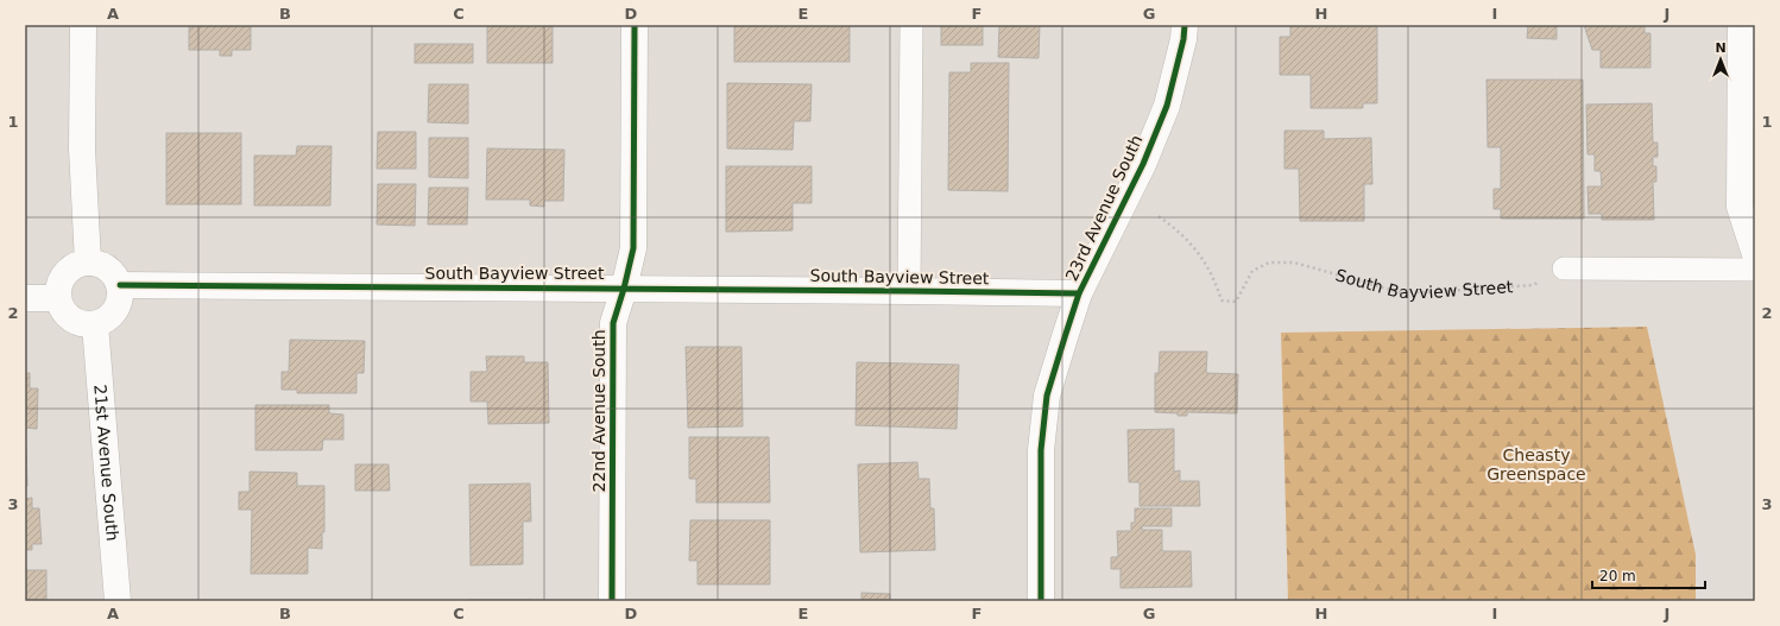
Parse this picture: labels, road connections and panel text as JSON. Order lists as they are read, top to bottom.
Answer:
{
  "streets": {
    "street": [
      "23rd Avenue South",
      "South Bayview Street",
      "22nd Avenue South",
      "21st Avenue South"
    ]
  },
  "crossings": [
    ["23rd Avenue South", "South Bayview Street"],
    ["South Bayview Street", "22nd Avenue South"],
    ["South Bayview Street", "21st Avenue South"]
  ],
  "parks": ["Cheasty Greenspace"],
  "scale_bar": "20 m",
  "north": "top",
  "grid": {
    "columns": [
      "A",
      "B",
      "C",
      "D",
      "E",
      "F",
      "G",
      "H",
      "I",
      "J"
    ],
    "rows": ["1", "2", "3"]
  }
}
